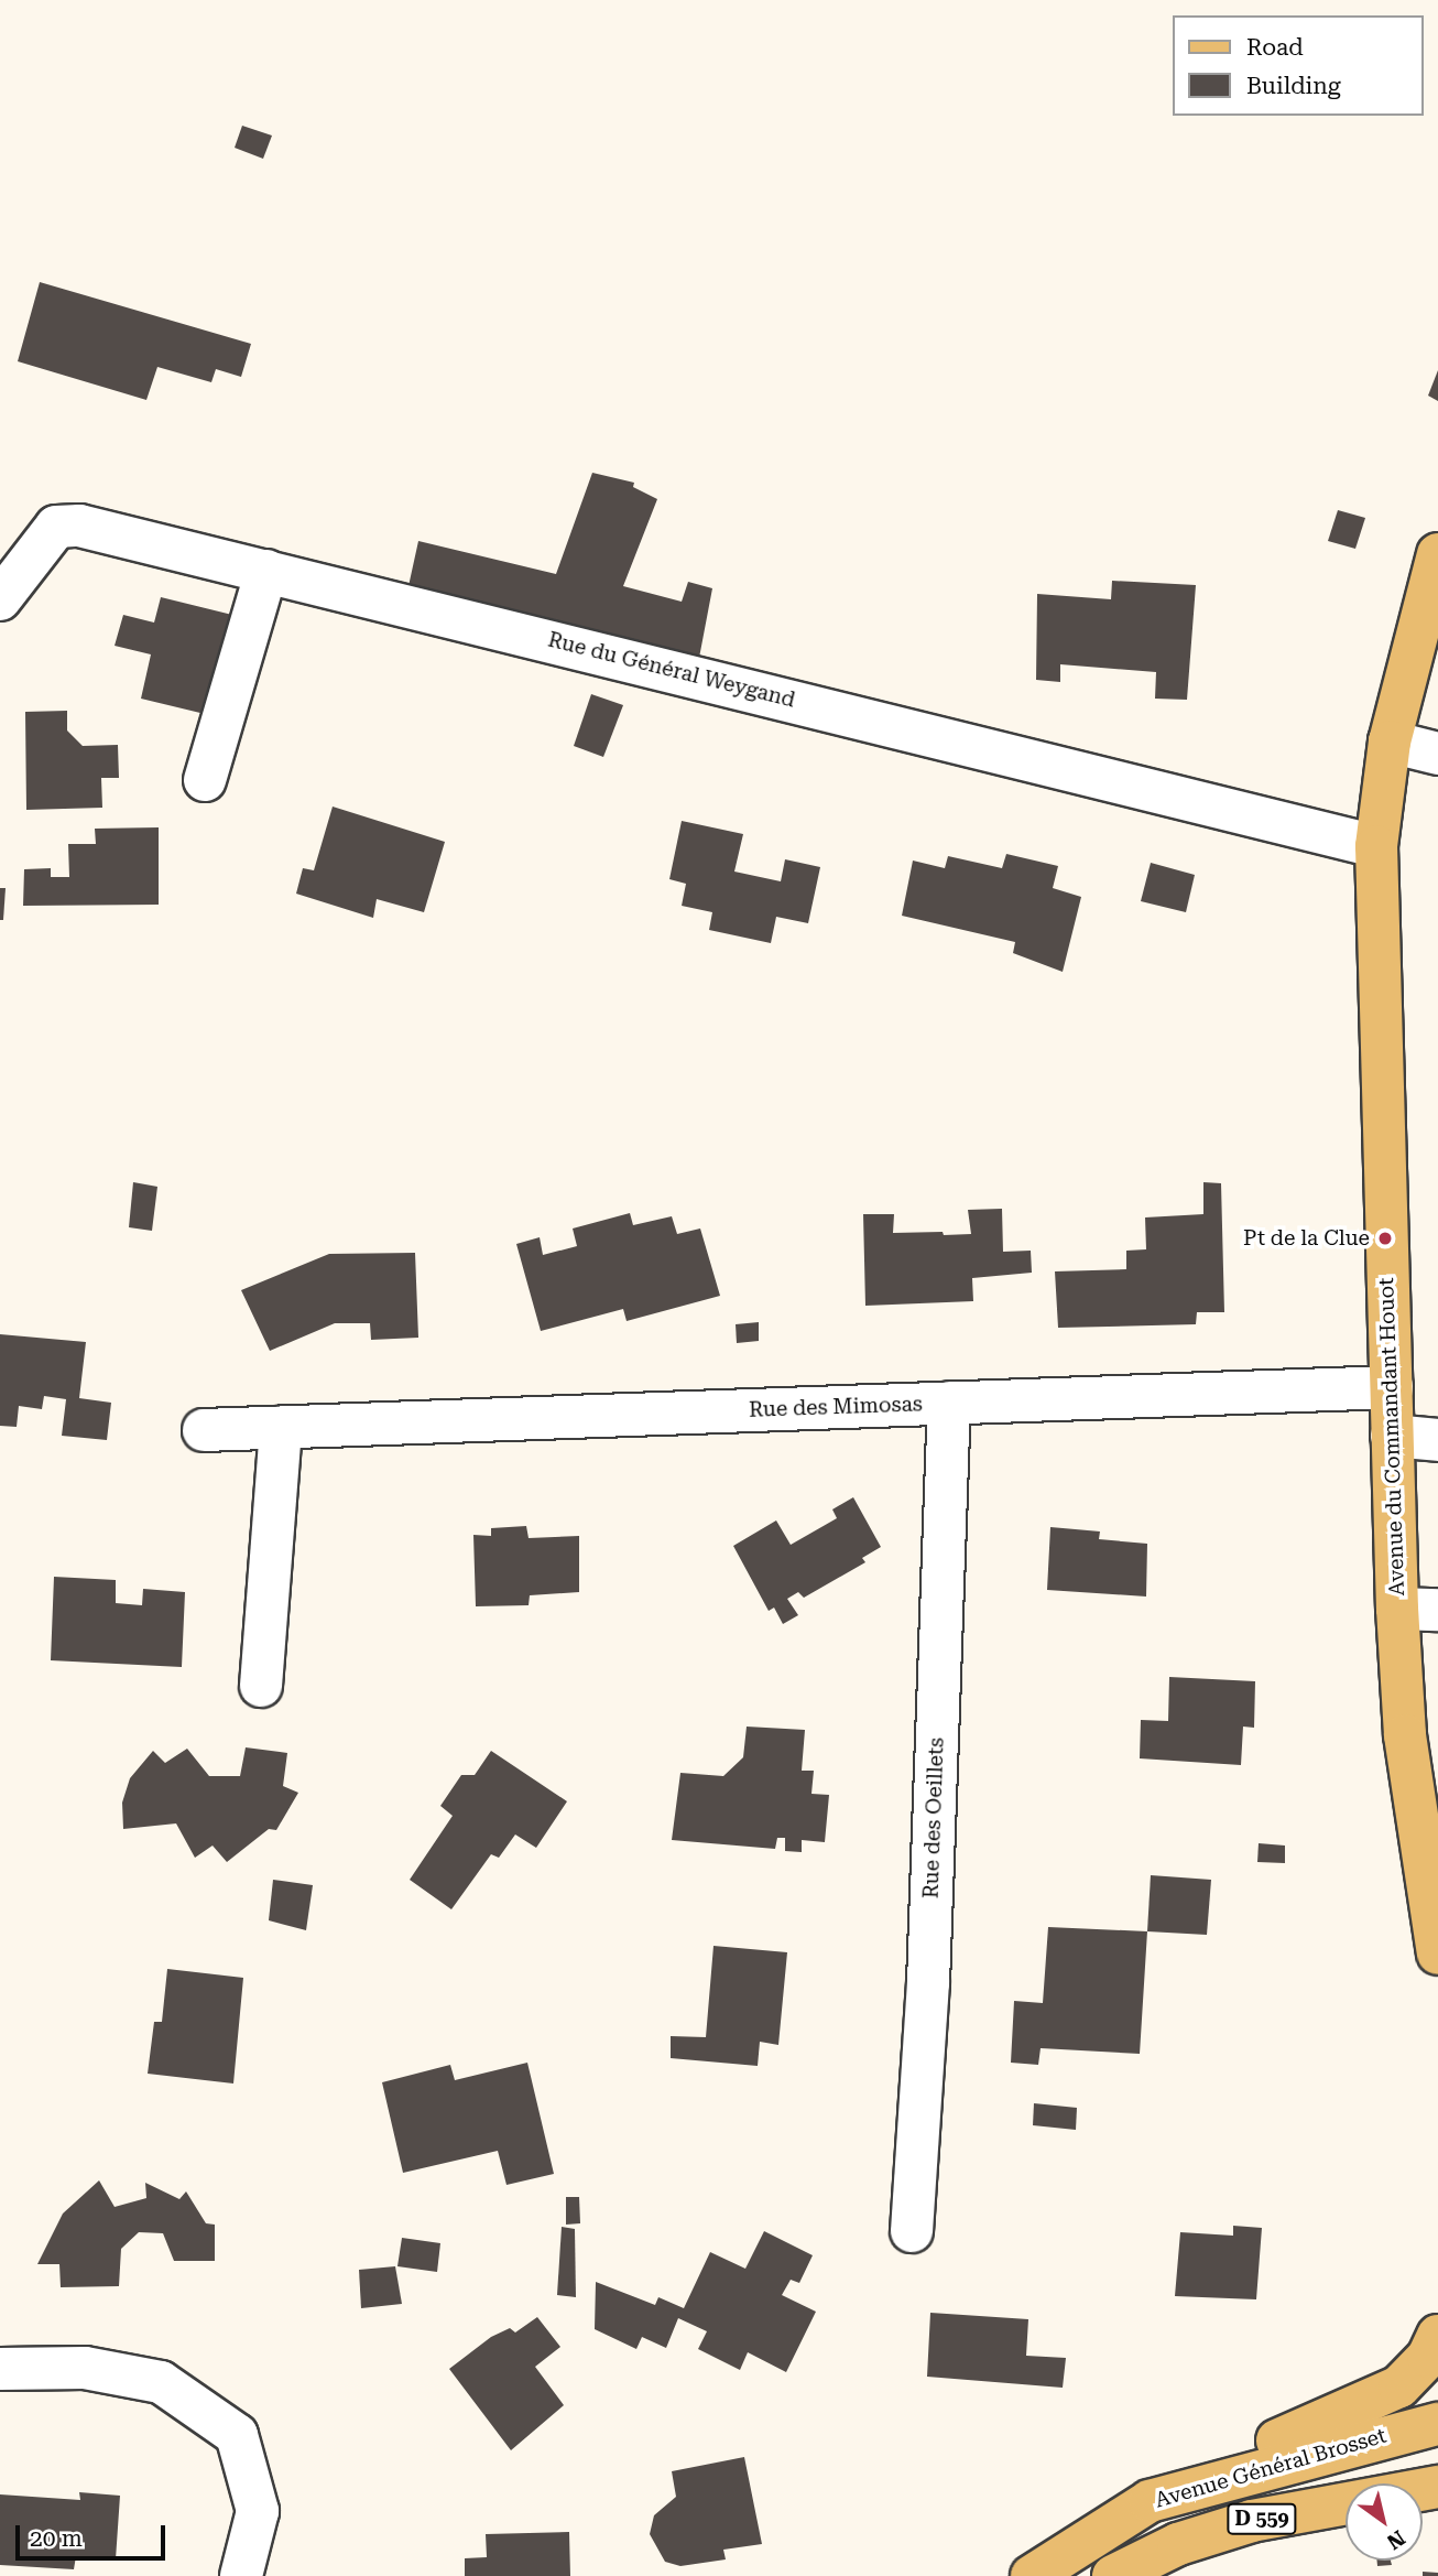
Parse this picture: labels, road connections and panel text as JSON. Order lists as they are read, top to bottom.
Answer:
{
  "streets": {
    "main road": ["Avenue du Commandant Houot", "Avenue Général Brosset", "D 559"],
    "street": ["Rue du Général Weygand", "Rue des Mimosas", "Rue des Oeillets"]
  },
  "crossings": [
    ["Rue du Général Weygand", "Avenue du Commandant Houot"],
    ["Rue des Mimosas", "Avenue du Commandant Houot"],
    ["Rue des Mimosas", "Rue des Oeillets"]
  ],
  "places": ["Pt de la Clue"],
  "legend": ["Road", "Building"],
  "scale_bar": "20 m",
  "north": "bottom right"
}
